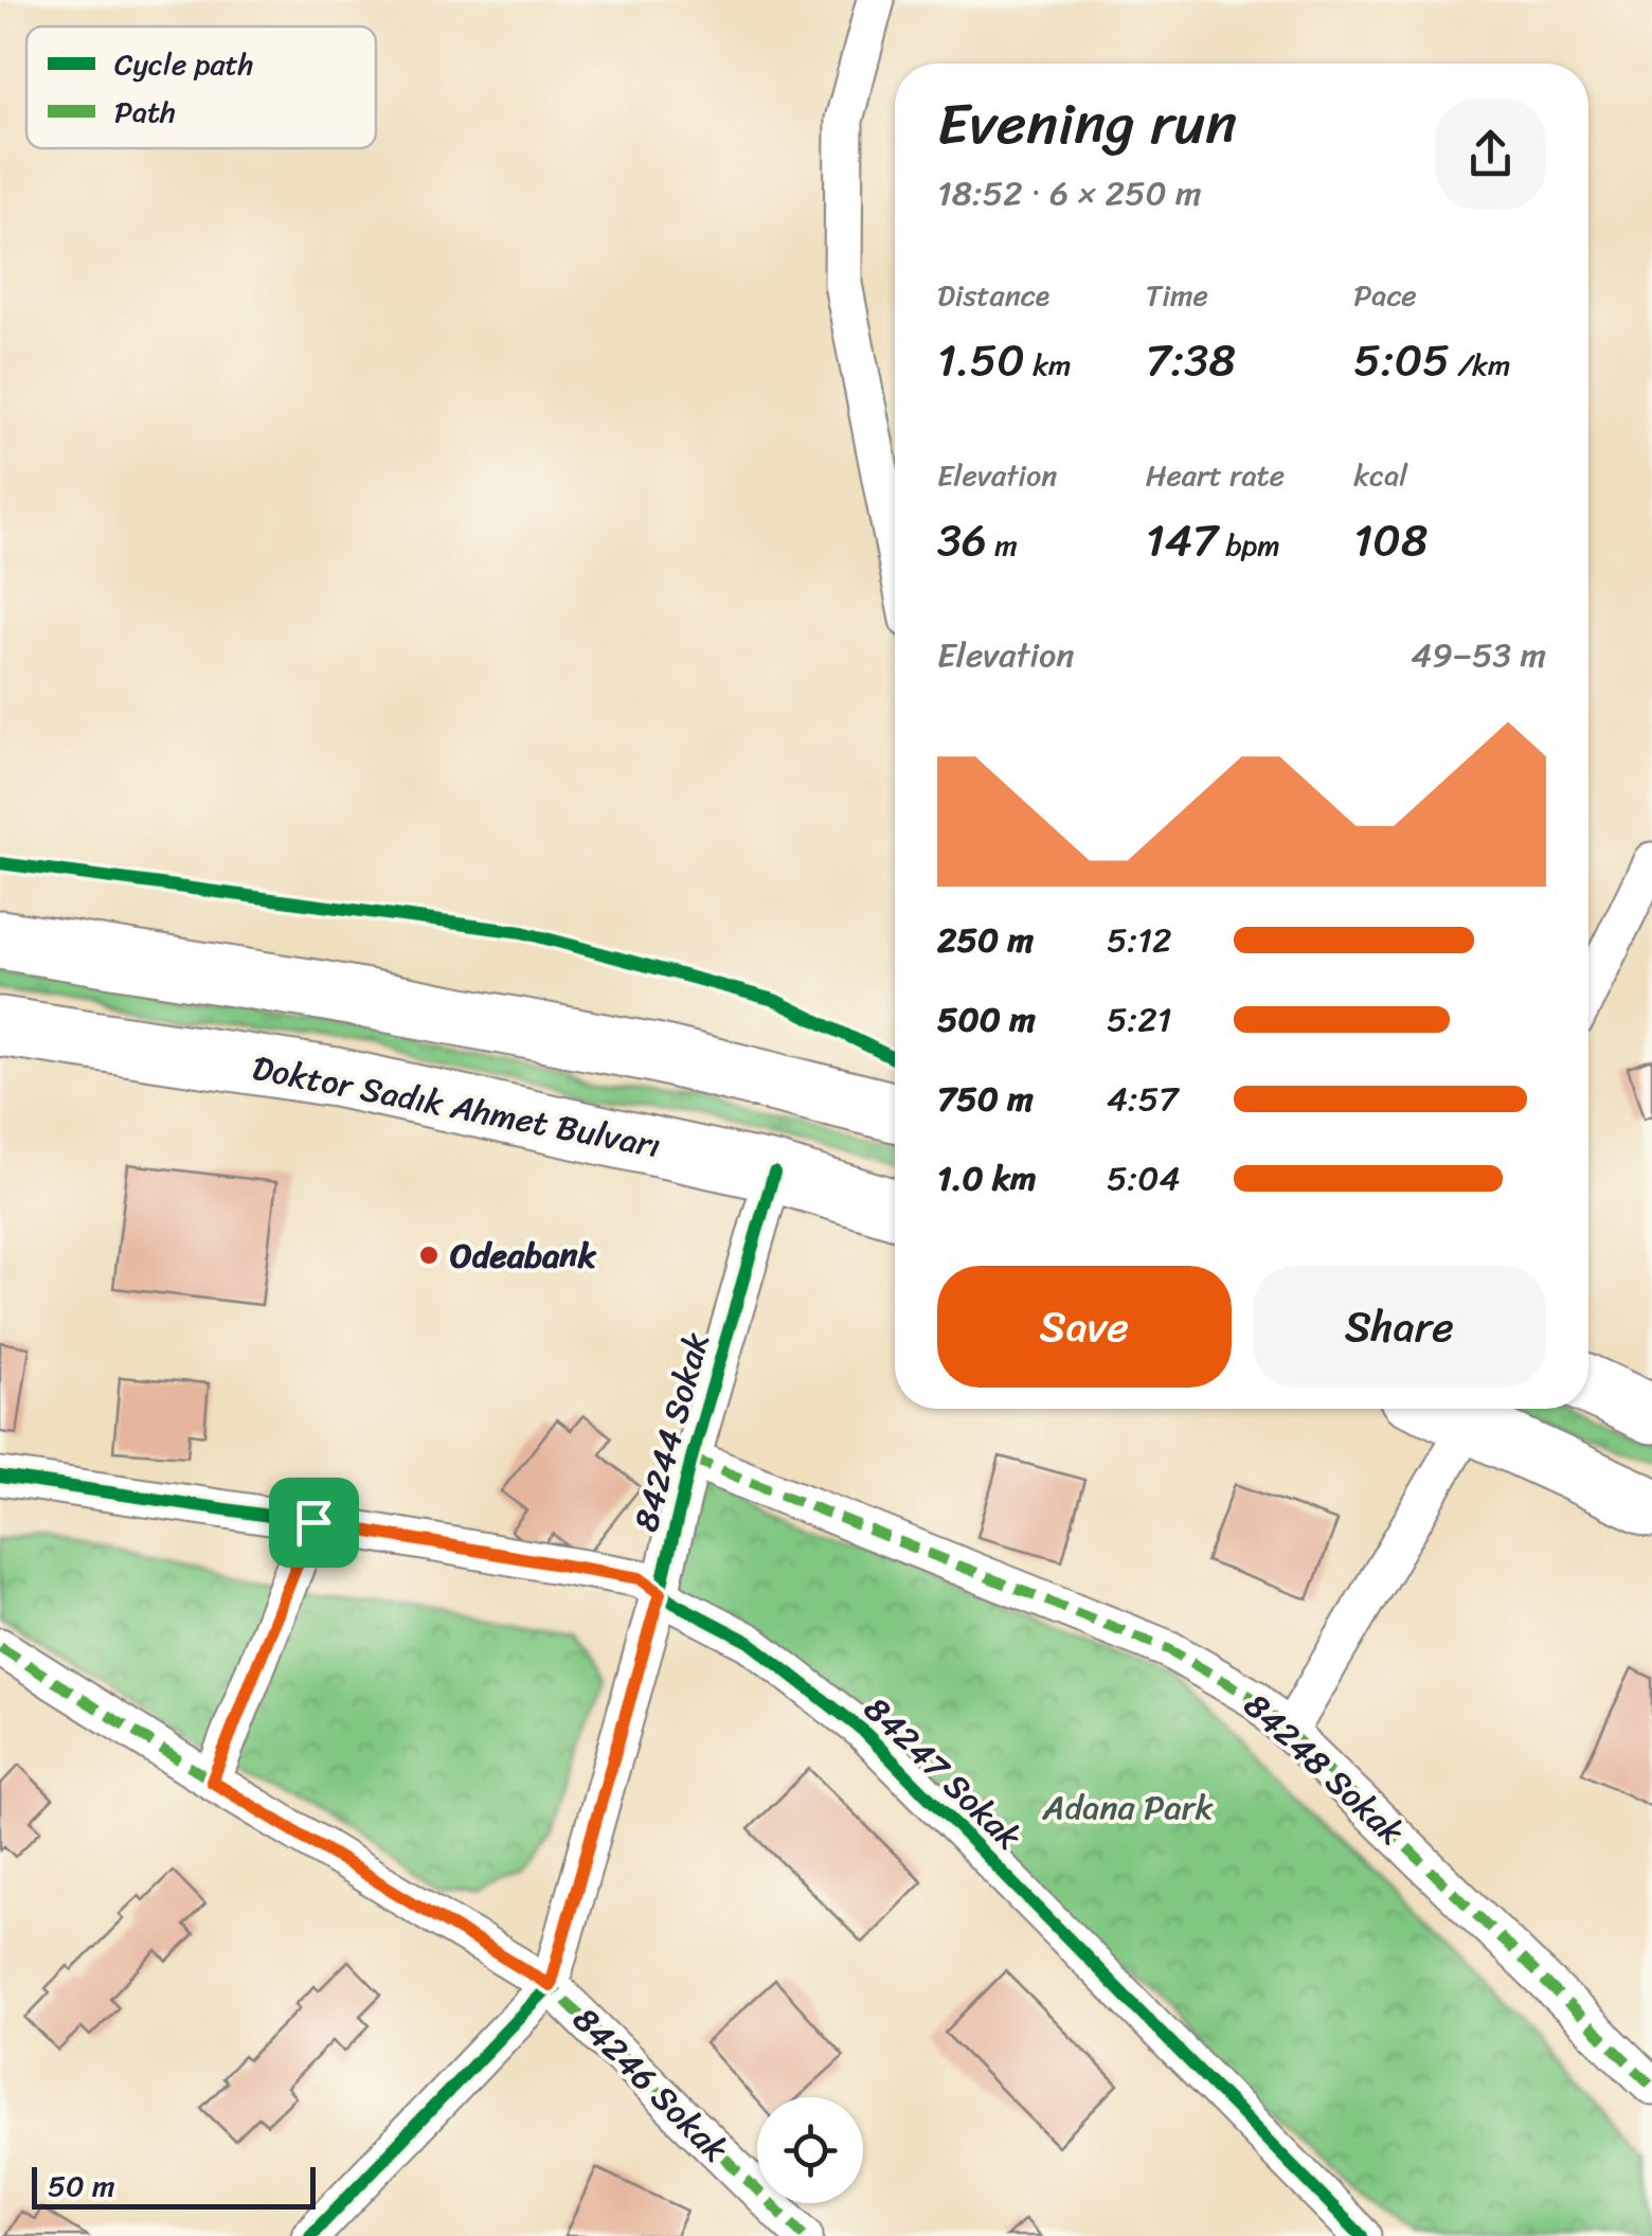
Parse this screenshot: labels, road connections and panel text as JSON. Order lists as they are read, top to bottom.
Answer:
{
  "streets": {
    "main road": ["Doktor Sadık Ahmet Bulvarı"],
    "street": [
      "84244 Sokak",
      "84248 Sokak",
      "84247 Sokak",
      "84246 Sokak"
    ]
  },
  "crossings": [
    ["Doktor Sadık Ahmet Bulvarı", "84244 Sokak"],
    ["84244 Sokak", "84248 Sokak"],
    ["84244 Sokak", "84247 Sokak"],
    ["84244 Sokak", "84246 Sokak"]
  ],
  "parks": ["Adana Park"],
  "places": ["Odeabank"],
  "legend": ["Cycle path", "Path"],
  "scale_bar": "50 m",
  "page": {
    "heading": ["Evening run", "18:52 · 6 × 250 m"],
    "stats": [
      ["Distance", "1.50 km"],
      ["Time", "7:38"],
      ["Pace", "5:05 /km"],
      ["Elevation", "36 m"],
      ["Heart rate", "147 bpm"],
      ["kcal", "108"]
    ],
    "chart": ["Elevation", "49–53 m"],
    "list": [
      {
        "name": "250 m",
        "note": "5:12"
      },
      {
        "name": "500 m",
        "note": "5:21"
      },
      {
        "name": "750 m",
        "note": "4:57"
      },
      {
        "name": "1.0 km",
        "note": "5:04"
      }
    ],
    "buttons": ["Save", "Share"],
    "scale": "50 m"
  }
}
